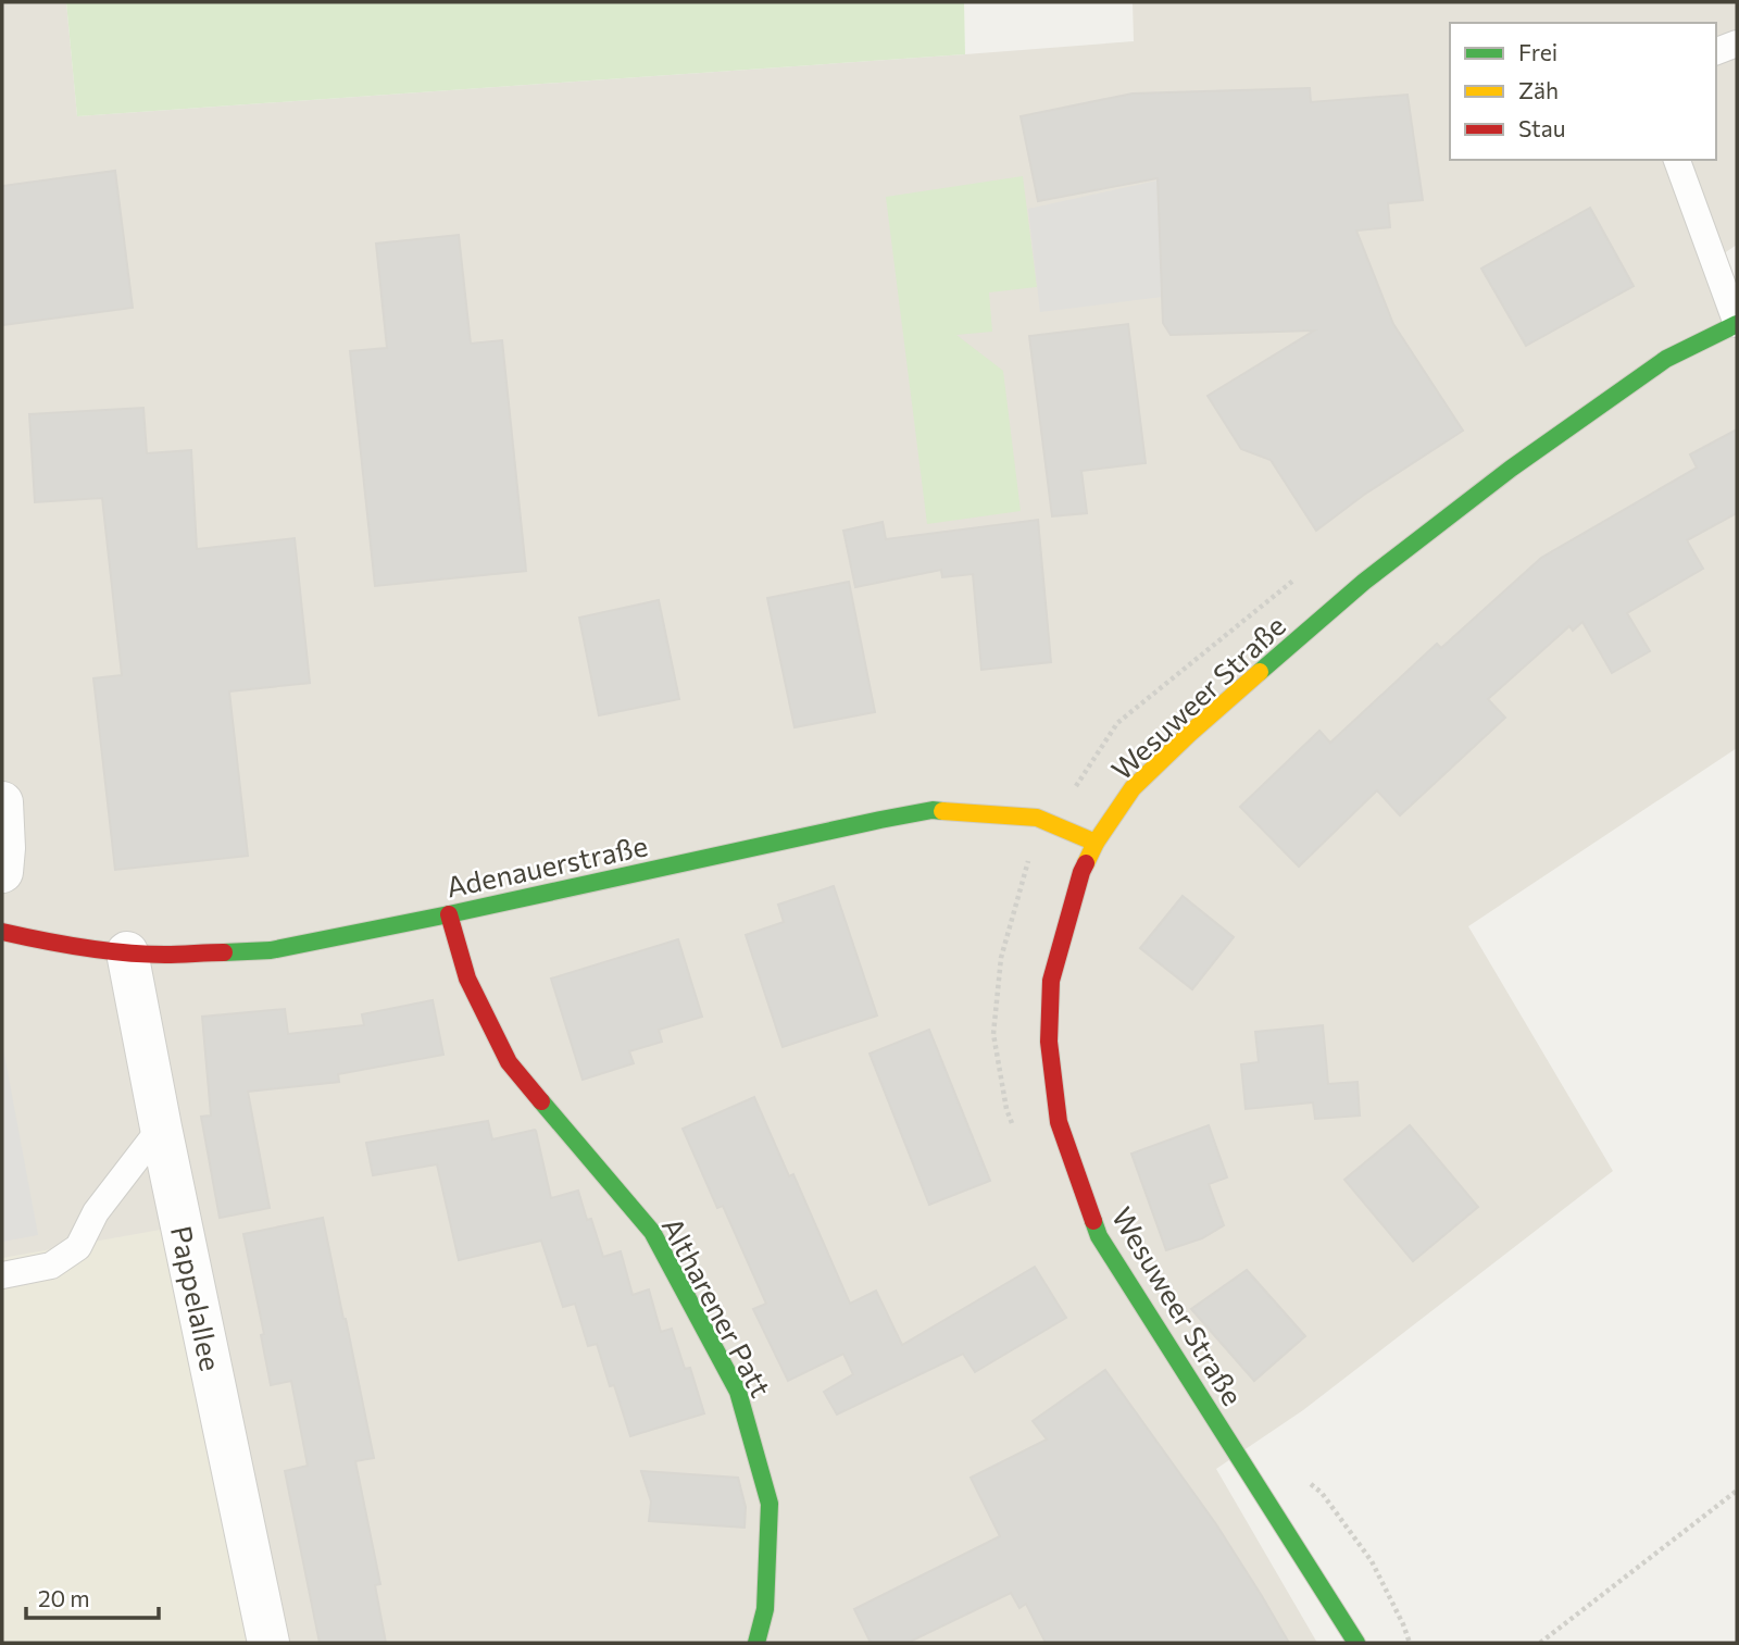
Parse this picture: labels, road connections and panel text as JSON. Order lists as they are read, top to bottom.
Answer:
{
  "streets": {
    "street": [
      "Wesuweer Straße",
      "Adenauerstraße",
      "Pappelallee",
      "Altharener Patt"
    ]
  },
  "crossings": [
    ["Wesuweer Straße", "Adenauerstraße"],
    ["Adenauerstraße", "Pappelallee"],
    ["Adenauerstraße", "Altharener Patt"]
  ],
  "legend": ["Frei", "Zäh", "Stau"],
  "scale_bar": "20 m"
}
